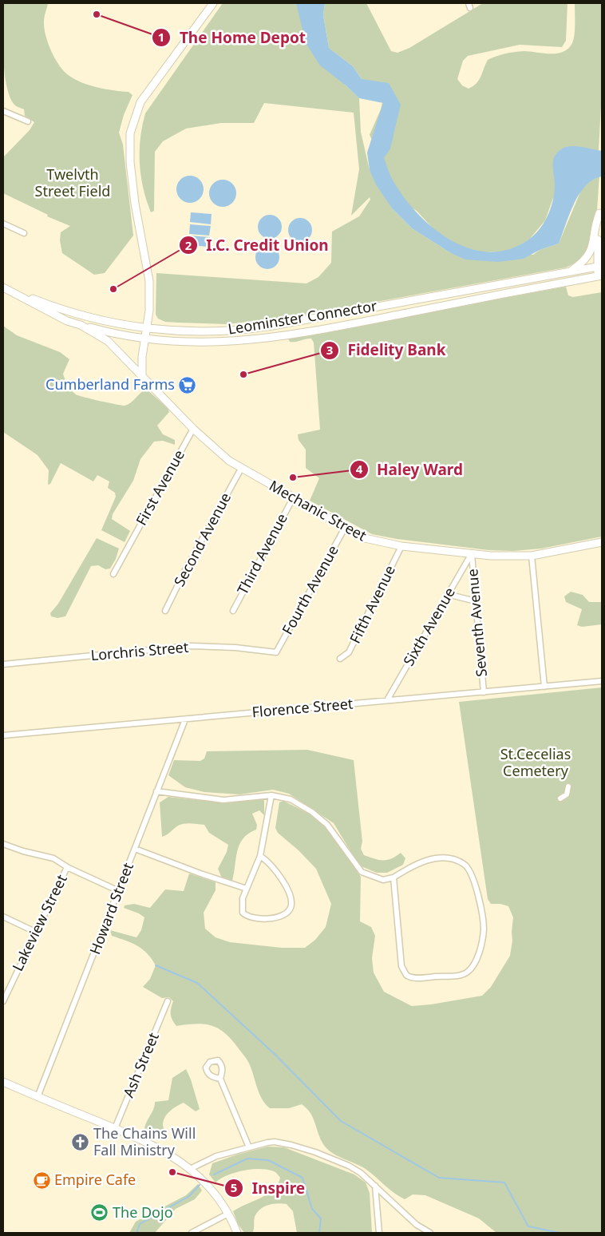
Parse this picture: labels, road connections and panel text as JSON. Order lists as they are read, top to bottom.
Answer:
{
  "streets": {
    "main road": ["Leominster Connector", "Mechanic Street"],
    "street": [
      "First Avenue",
      "Second Avenue",
      "Third Avenue",
      "Fourth Avenue",
      "Fifth Avenue",
      "Seventh Avenue",
      "Sixth Avenue",
      "Lorchris Street",
      "Florence Street",
      "Howard Street",
      "Lakeview Street",
      "Ash Street"
    ]
  },
  "crossings": [
    ["Leominster Connector", "Mechanic Street"],
    ["First Avenue", "Mechanic Street"],
    ["Mechanic Street", "Second Avenue"],
    ["Mechanic Street", "Third Avenue"],
    ["Mechanic Street", "Fourth Avenue"],
    ["Mechanic Street", "Fifth Avenue"],
    ["Mechanic Street", "Seventh Avenue"],
    ["Mechanic Street", "Sixth Avenue"],
    ["Fourth Avenue", "Lorchris Street"],
    ["Seventh Avenue", "Sixth Avenue"],
    ["Seventh Avenue", "Florence Street"],
    ["Sixth Avenue", "Florence Street"],
    ["Florence Street", "Howard Street"]
  ],
  "parks": ["Twelvth Street Field", "St.Cecelias Cemetery"],
  "places": {
    "other": [
      "The Home Depot",
      "I.C. Credit Union",
      "Fidelity Bank",
      "Haley Ward",
      "Inspire"
    ],
    "supermarket": ["Cumberland Farms"],
    "church": ["The Chains Will Fall Ministry"],
    "cafe": ["Empire Cafe"],
    "sports": ["The Dojo"]
  }
}
